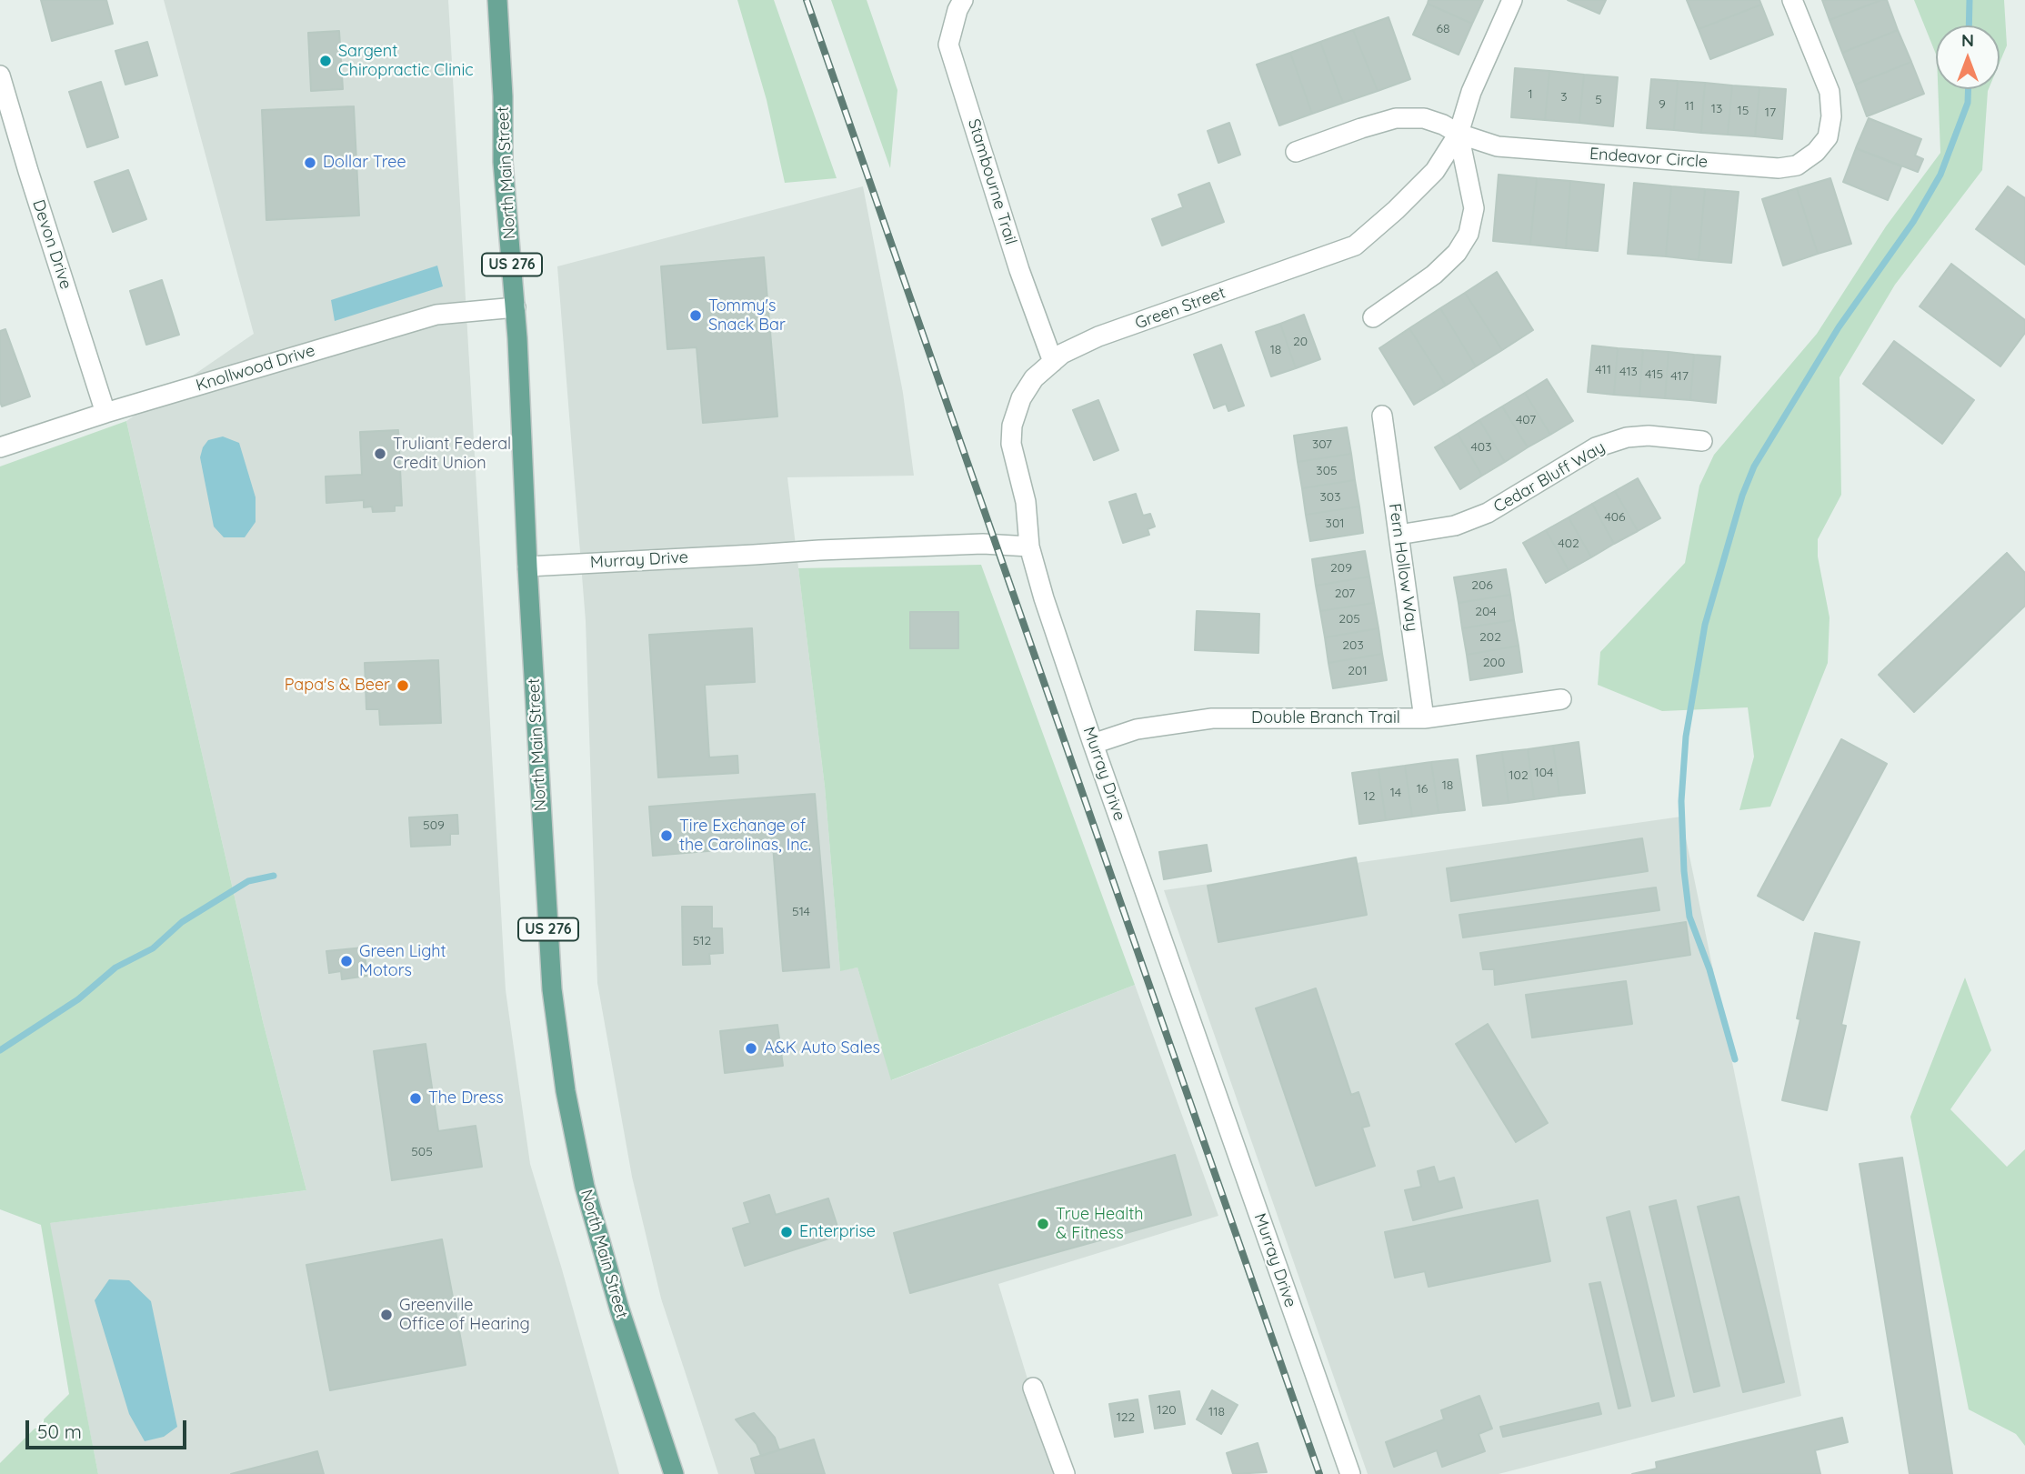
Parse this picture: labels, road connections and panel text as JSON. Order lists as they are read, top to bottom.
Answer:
{
  "streets": {
    "main road": ["North Main Street", "US 276"],
    "street": [
      "Endeavor Circle",
      "Stambourne Trail",
      "Devon Drive",
      "Green Street",
      "Knollwood Drive",
      "Cedar Bluff Way",
      "Murray Drive",
      "Fern Hollow Way",
      "Double Branch Trail"
    ]
  },
  "crossings": [
    ["Endeavor Circle", "Green Street"],
    ["North Main Street", "Knollwood Drive"],
    ["North Main Street", "Murray Drive"],
    ["Stambourne Trail", "Green Street"],
    ["Devon Drive", "Knollwood Drive"],
    ["Green Street", "Murray Drive"],
    ["Cedar Bluff Way", "Fern Hollow Way"],
    ["Murray Drive", "Double Branch Trail"],
    ["Fern Hollow Way", "Double Branch Trail"]
  ],
  "places": [
    "Sargent Chiropractic Clinic",
    "Dollar Tree",
    "Tommy's Snack Bar",
    "Truliant Federal Credit Union",
    "Papa's & Beer",
    "Tire Exchange of the Carolinas, Inc.",
    "Green Light Motors",
    "A&K Auto Sales",
    "The Dress",
    "True Health & Fitness",
    "Enterprise",
    "Greenville Office of Hearing"
  ],
  "house_numbers": [
    "68",
    "1",
    "3",
    "5",
    "9",
    "11",
    "13",
    "15",
    "17",
    "20",
    "18",
    "411",
    "413",
    "415",
    "417",
    "407",
    "307",
    "403",
    "305",
    "303",
    "406",
    "301",
    "402",
    "209",
    "206",
    "207",
    "204",
    "205",
    "202",
    "203",
    "200",
    "201",
    "104",
    "102",
    "18",
    "16",
    "14",
    "12",
    "509",
    "514",
    "512",
    "505",
    "120",
    "118",
    "122"
  ],
  "scale_bar": "50 m",
  "north": "top"
}
